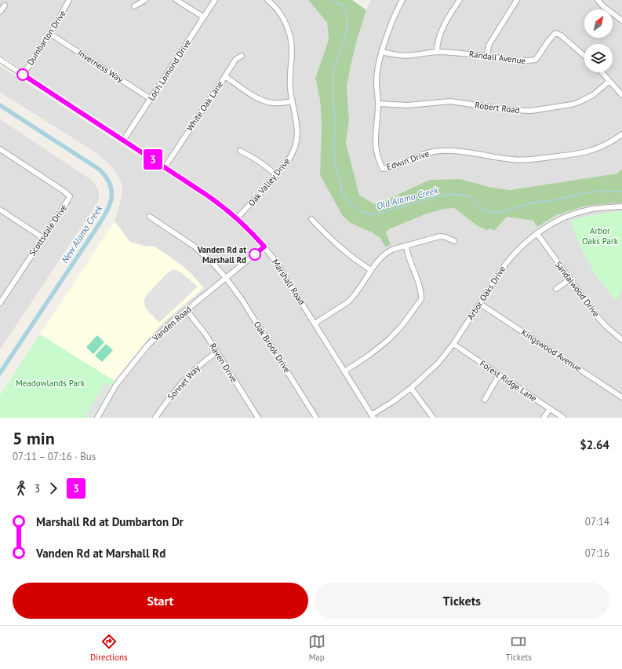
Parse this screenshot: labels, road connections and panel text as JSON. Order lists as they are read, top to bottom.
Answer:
{
  "streets": {
    "street": [
      "Dumbarton Drive",
      "Randall Avenue",
      "Inverness Way",
      "Loch Lomond Drive",
      "White Oak Lane",
      "Robert Road",
      "Edwin Drive",
      "Oak Valley Drive",
      "Scottsdale Drive",
      "Marshall Road",
      "Sandalwood Drive",
      "Arbor Oaks Drive",
      "Vanden Road",
      "Oak Brook Drive",
      "Kingswood Avenue",
      "Raven Drive",
      "Forest Ridge Lane",
      "Sonnet Way"
    ]
  },
  "crossings": [
    ["Dumbarton Drive", "Inverness Way"],
    ["Dumbarton Drive", "Marshall Road"],
    ["Randall Avenue", "Edwin Drive"],
    ["Inverness Way", "Loch Lomond Drive"],
    ["Loch Lomond Drive", "Marshall Road"],
    ["White Oak Lane", "Oak Valley Drive"],
    ["White Oak Lane", "Marshall Road"],
    ["Robert Road", "Edwin Drive"],
    ["Oak Valley Drive", "Marshall Road"],
    ["Marshall Road", "Arbor Oaks Drive"],
    ["Marshall Road", "Vanden Road"],
    ["Sandalwood Drive", "Arbor Oaks Drive"],
    ["Arbor Oaks Drive", "Kingswood Avenue"],
    ["Arbor Oaks Drive", "Forest Ridge Lane"],
    ["Vanden Road", "Oak Brook Drive"],
    ["Vanden Road", "Raven Drive"],
    ["Raven Drive", "Sonnet Way"]
  ],
  "water": ["Old Alamo Creek", "New Alamo Creek"],
  "parks": ["Arbor Oaks Park", "Meadowlands Park"],
  "places": ["Vanden Rd at Marshall Rd"],
  "lines": ["bus line 3"],
  "north": "top right",
  "page": {
    "on_map": "3",
    "heading": ["5 min", "07:11 – 07:16 · Bus", "$2.64"],
    "legs": ["3", "3"],
    "list": [
      {
        "name": "Marshall Rd at Dumbarton Dr",
        "value": "07:14"
      },
      {
        "name": "Vanden Rd at Marshall Rd",
        "value": "07:16"
      }
    ],
    "buttons": ["Start", "Tickets"],
    "tabs": ["Directions", "Map", "Tickets"]
  }
}
